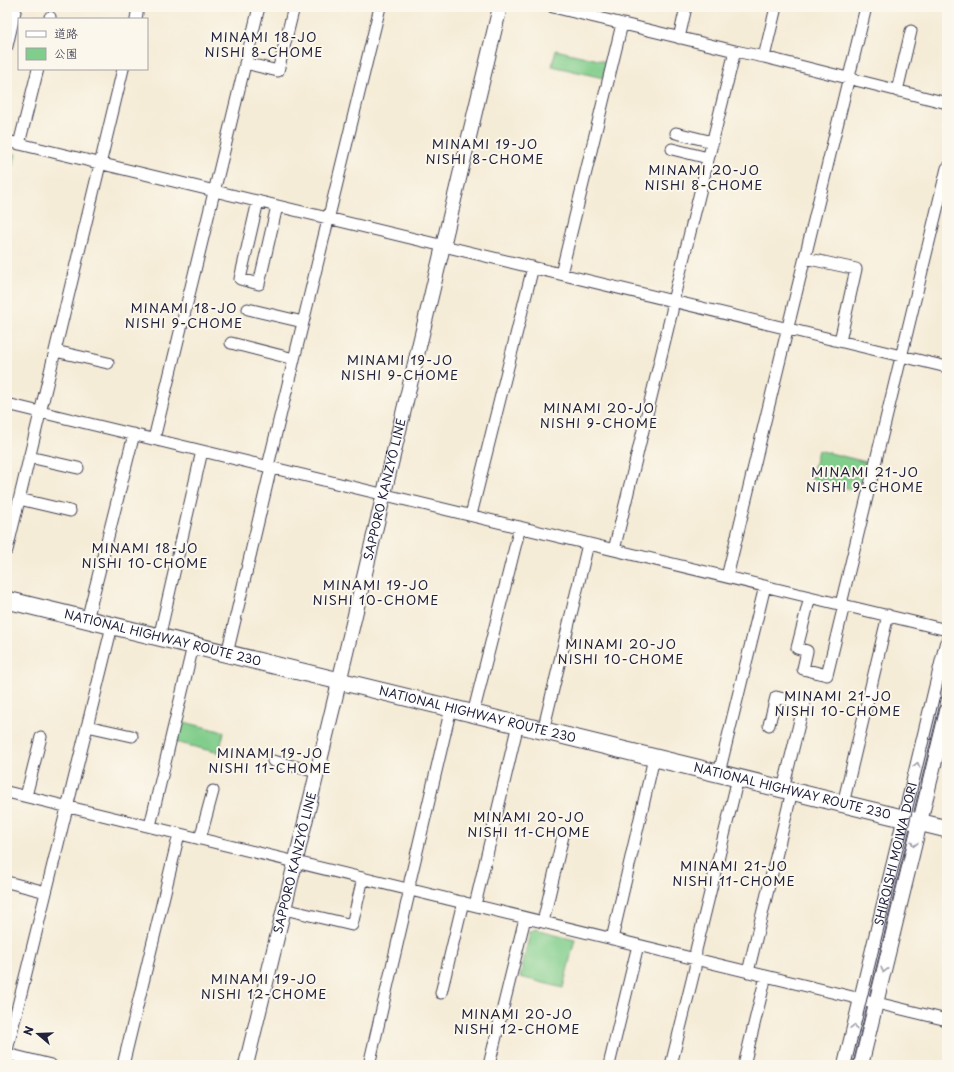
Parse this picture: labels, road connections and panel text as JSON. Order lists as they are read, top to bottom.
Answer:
{
  "streets": {
    "highway": ["NATIONAL HIGHWAY ROUTE 230"],
    "main road": ["SAPPORO KANZYŌ LINE", "SHIROISHI MOIWA DORI"]
  },
  "crossings": [
    ["SAPPORO KANZYŌ LINE", "NATIONAL HIGHWAY ROUTE 230"],
    ["NATIONAL HIGHWAY ROUTE 230", "SHIROISHI MOIWA DORI"]
  ],
  "districts": [
    "MINAMI 18-JO NISHI 8-CHOME",
    "MINAMI 19-JO NISHI 8-CHOME",
    "MINAMI 20-JO NISHI 8-CHOME",
    "MINAMI 18-JO NISHI 9-CHOME",
    "MINAMI 19-JO NISHI 9-CHOME",
    "MINAMI 20-JO NISHI 9-CHOME",
    "MINAMI 21-JO NISHI 9-CHOME",
    "MINAMI 18-JO NISHI 10-CHOME",
    "MINAMI 19-JO NISHI 10-CHOME",
    "MINAMI 20-JO NISHI 10-CHOME",
    "MINAMI 21-JO NISHI 10-CHOME",
    "MINAMI 19-JO NISHI 11-CHOME",
    "MINAMI 20-JO NISHI 11-CHOME",
    "MINAMI 21-JO NISHI 11-CHOME",
    "MINAMI 19-JO NISHI 12-CHOME",
    "MINAMI 20-JO NISHI 12-CHOME"
  ],
  "legend": ["道路", "公園"],
  "north": "left"
}
